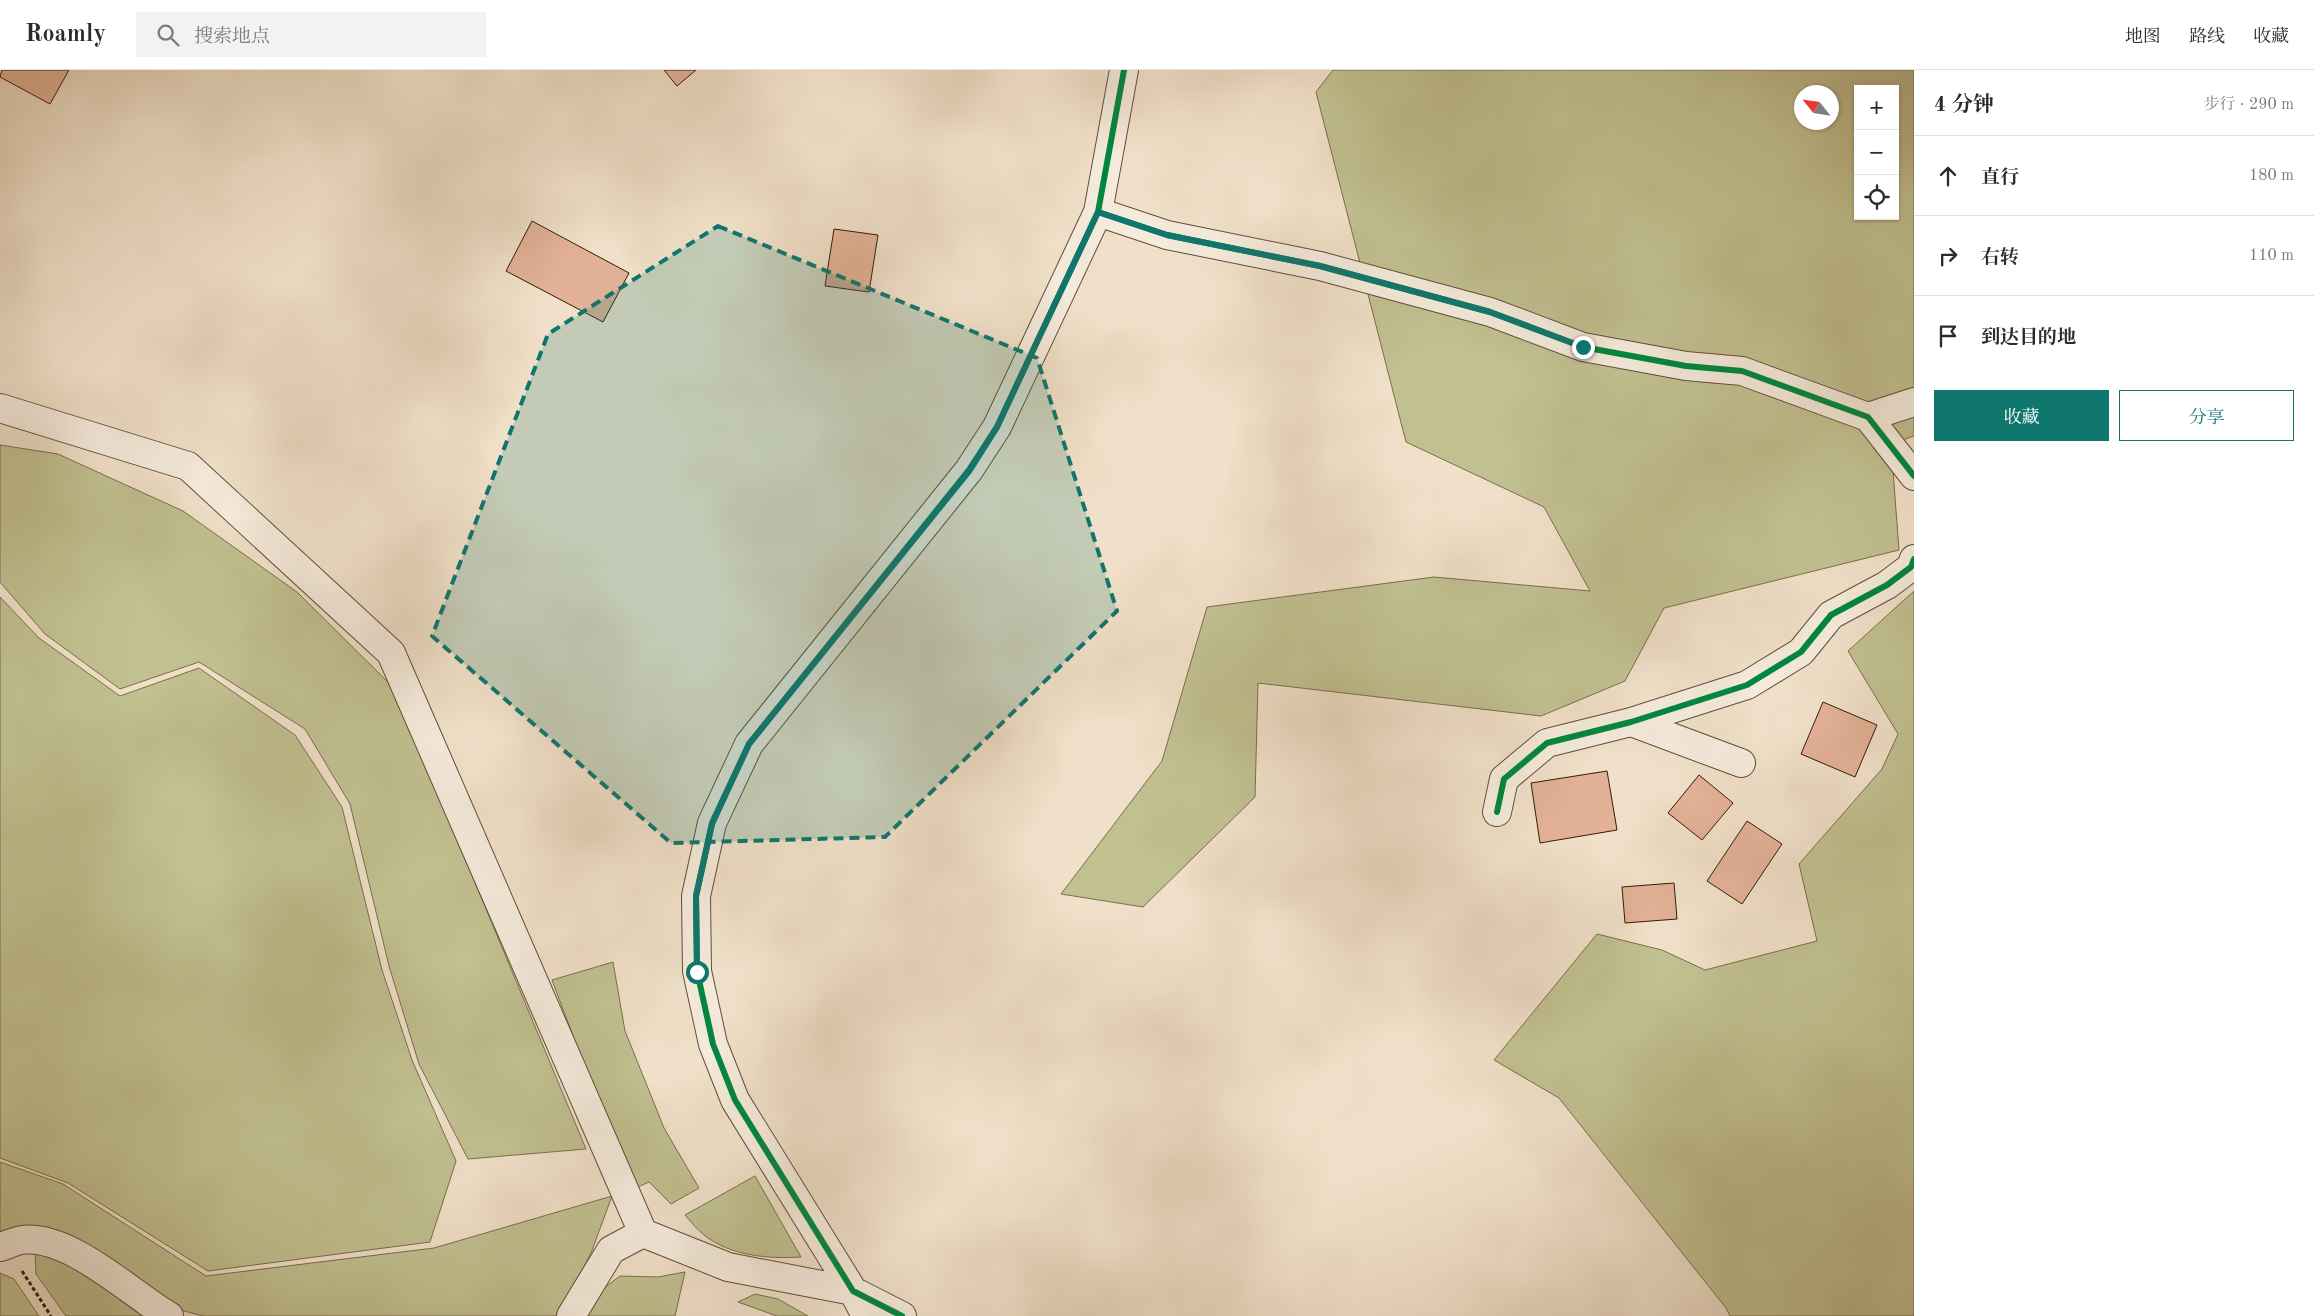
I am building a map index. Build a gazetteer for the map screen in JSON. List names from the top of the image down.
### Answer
{
  "north": "top left",
  "page": {
    "header": "Roamly",
    "search": "搜索地点",
    "nav": ["地图", "路线", "收藏"],
    "heading": ["4 分钟", "步行 · 290 m"],
    "map_buttons": ["+", "−"],
    "list": [
      ["直行", "180 m"],
      ["右转", "110 m"],
      "到达目的地"
    ],
    "buttons": ["收藏", "分享"]
  }
}
